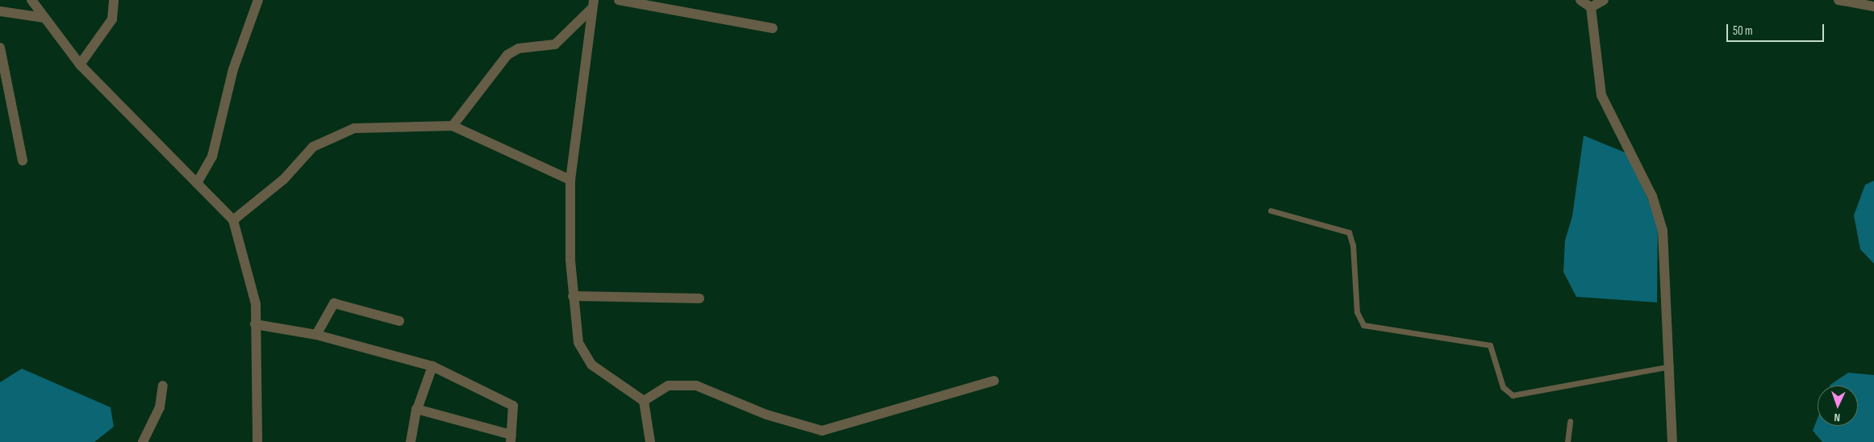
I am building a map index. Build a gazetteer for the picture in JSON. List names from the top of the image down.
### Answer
{
  "scale_bar": "50 m",
  "north": "bottom"
}
